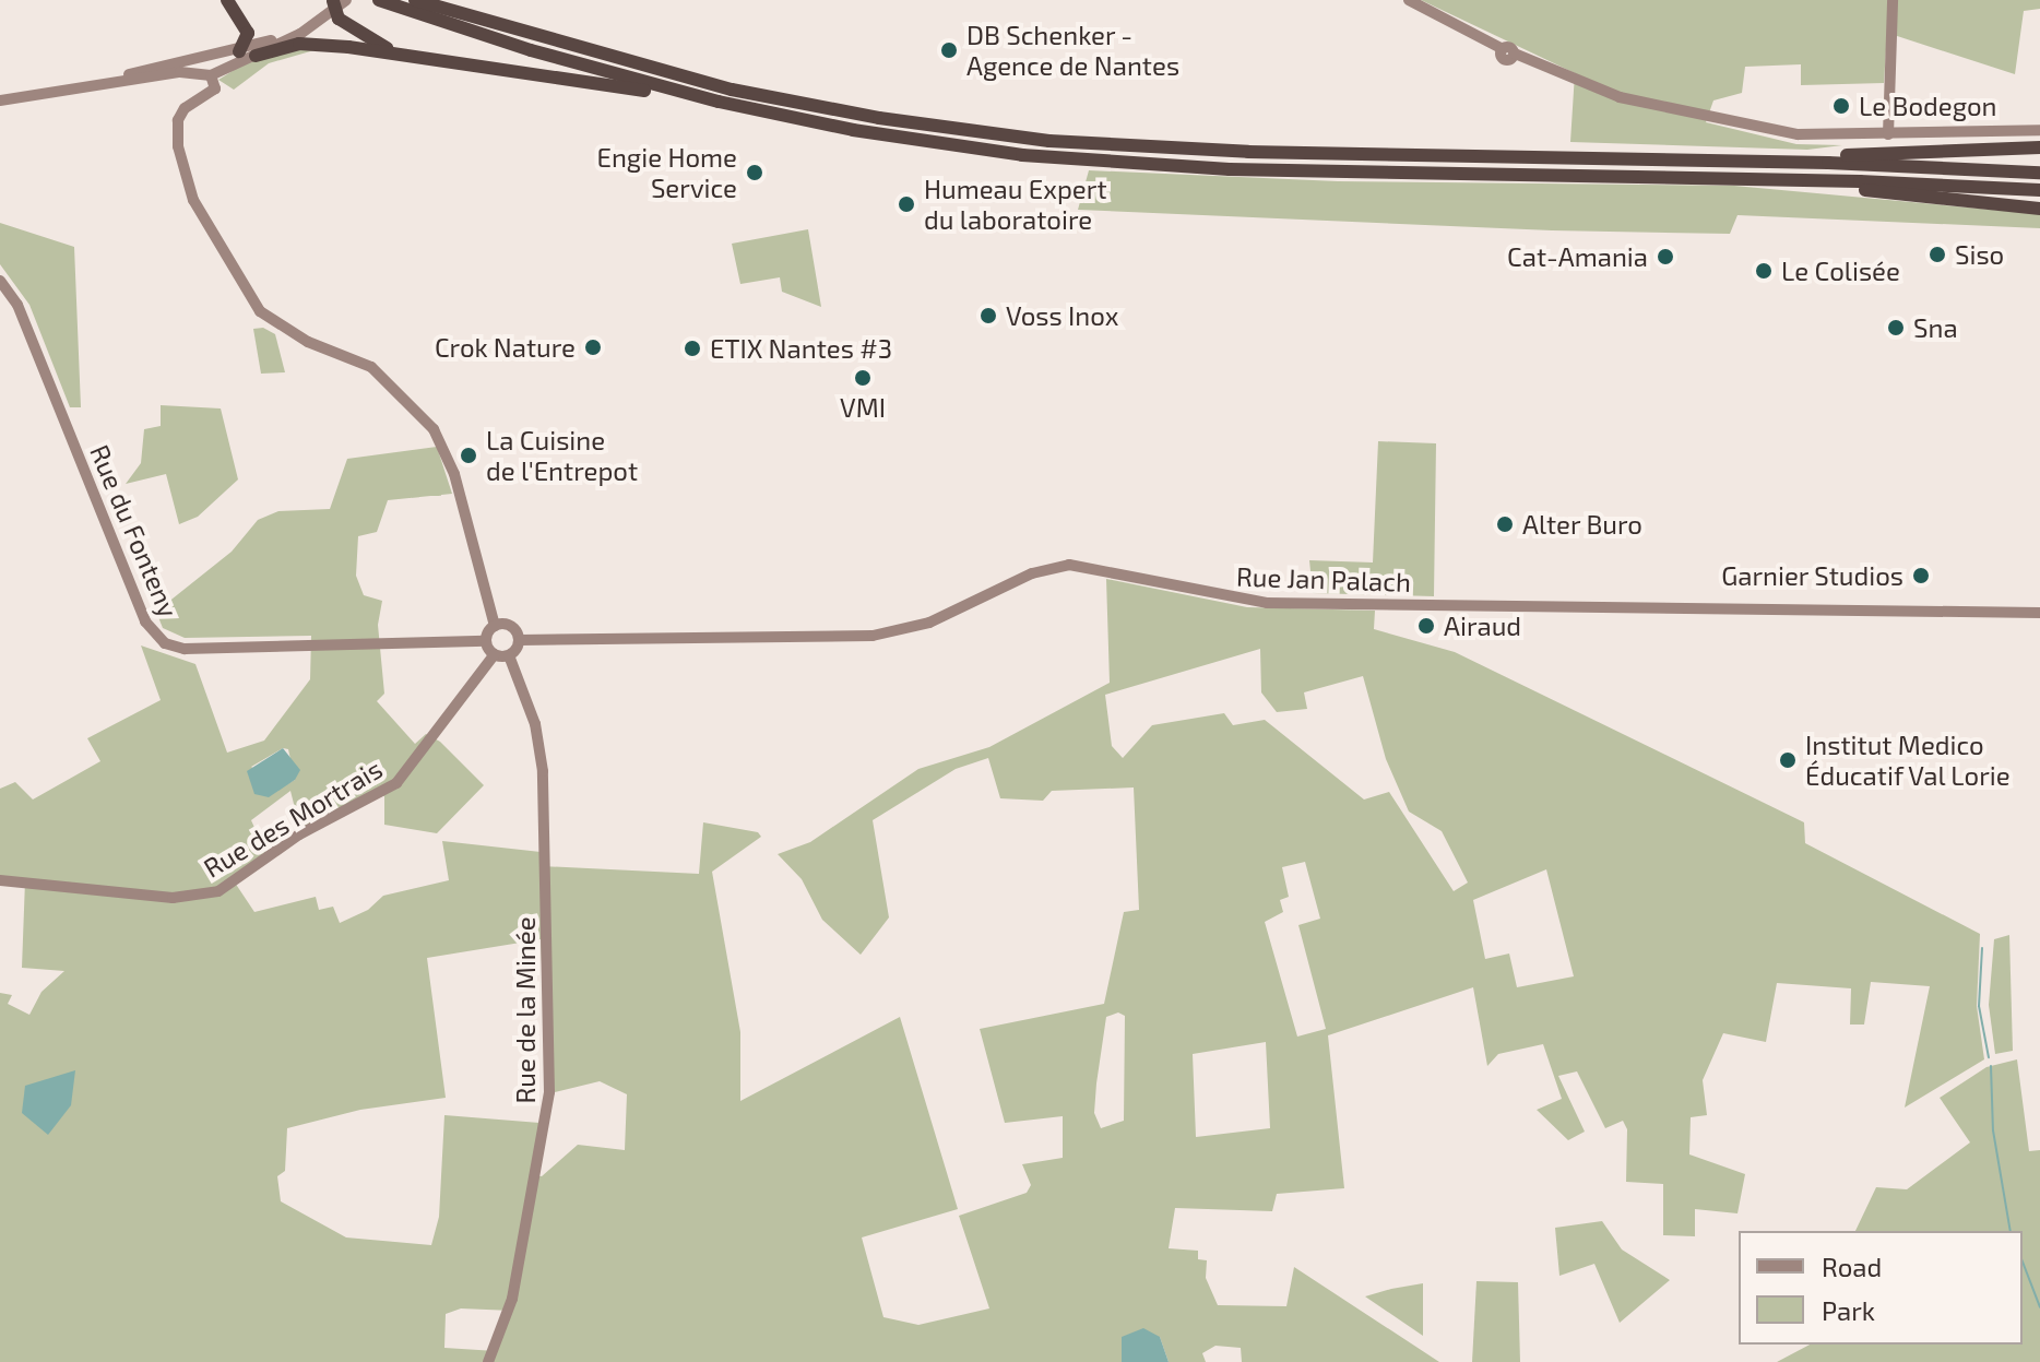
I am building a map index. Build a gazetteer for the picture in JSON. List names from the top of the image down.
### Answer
{
  "streets": {
    "street": [
      "Rue du Fonteny",
      "Rue Jan Palach",
      "Rue des Mortrais",
      "Rue de la Minée"
    ]
  },
  "crossings": [
    ["Rue du Fonteny", "Rue Jan Palach"],
    ["Rue du Fonteny", "Rue des Mortrais"],
    ["Rue du Fonteny", "Rue de la Minée"],
    ["Rue Jan Palach", "Rue des Mortrais"],
    ["Rue Jan Palach", "Rue de la Minée"],
    ["Rue des Mortrais", "Rue de la Minée"]
  ],
  "places": [
    "DB Schenker - Agence de Nantes",
    "Le Bodegon",
    "Engie Home Service",
    "Humeau Expert du laboratoire",
    "Siso",
    "Cat-Amania",
    "Le Colisée",
    "Voss Inox",
    "Sna",
    "Crok Nature",
    "ETIX Nantes #3",
    "VMI",
    "La Cuisine de l'Entrepot",
    "Alter Buro",
    "Garnier Studios",
    "Airaud",
    "Institut Medico Éducatif Val Lorie"
  ],
  "legend": ["Road", "Park"]
}
